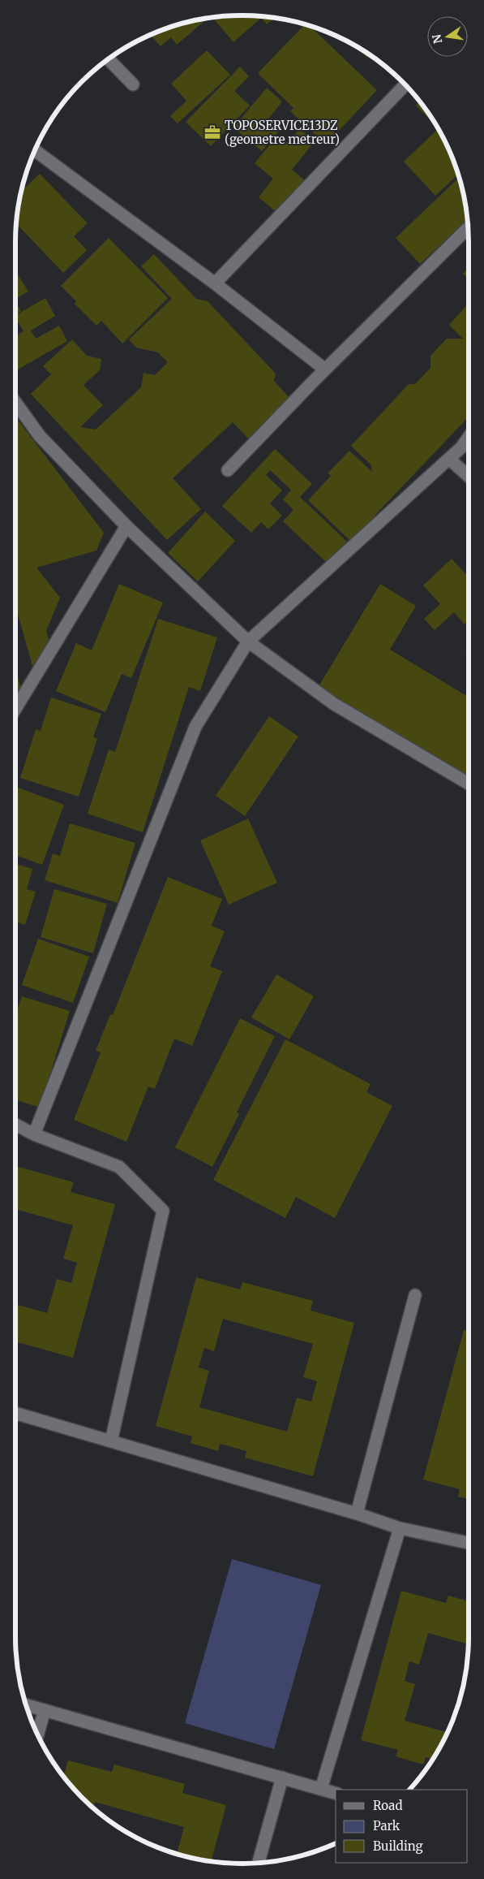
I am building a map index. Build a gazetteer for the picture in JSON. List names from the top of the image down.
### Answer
{
  "places": {
    "office": ["TOPOSERVICE13DZ (geometre metreur)"]
  },
  "legend": ["Road", "Park", "Building"],
  "north": "left"
}
